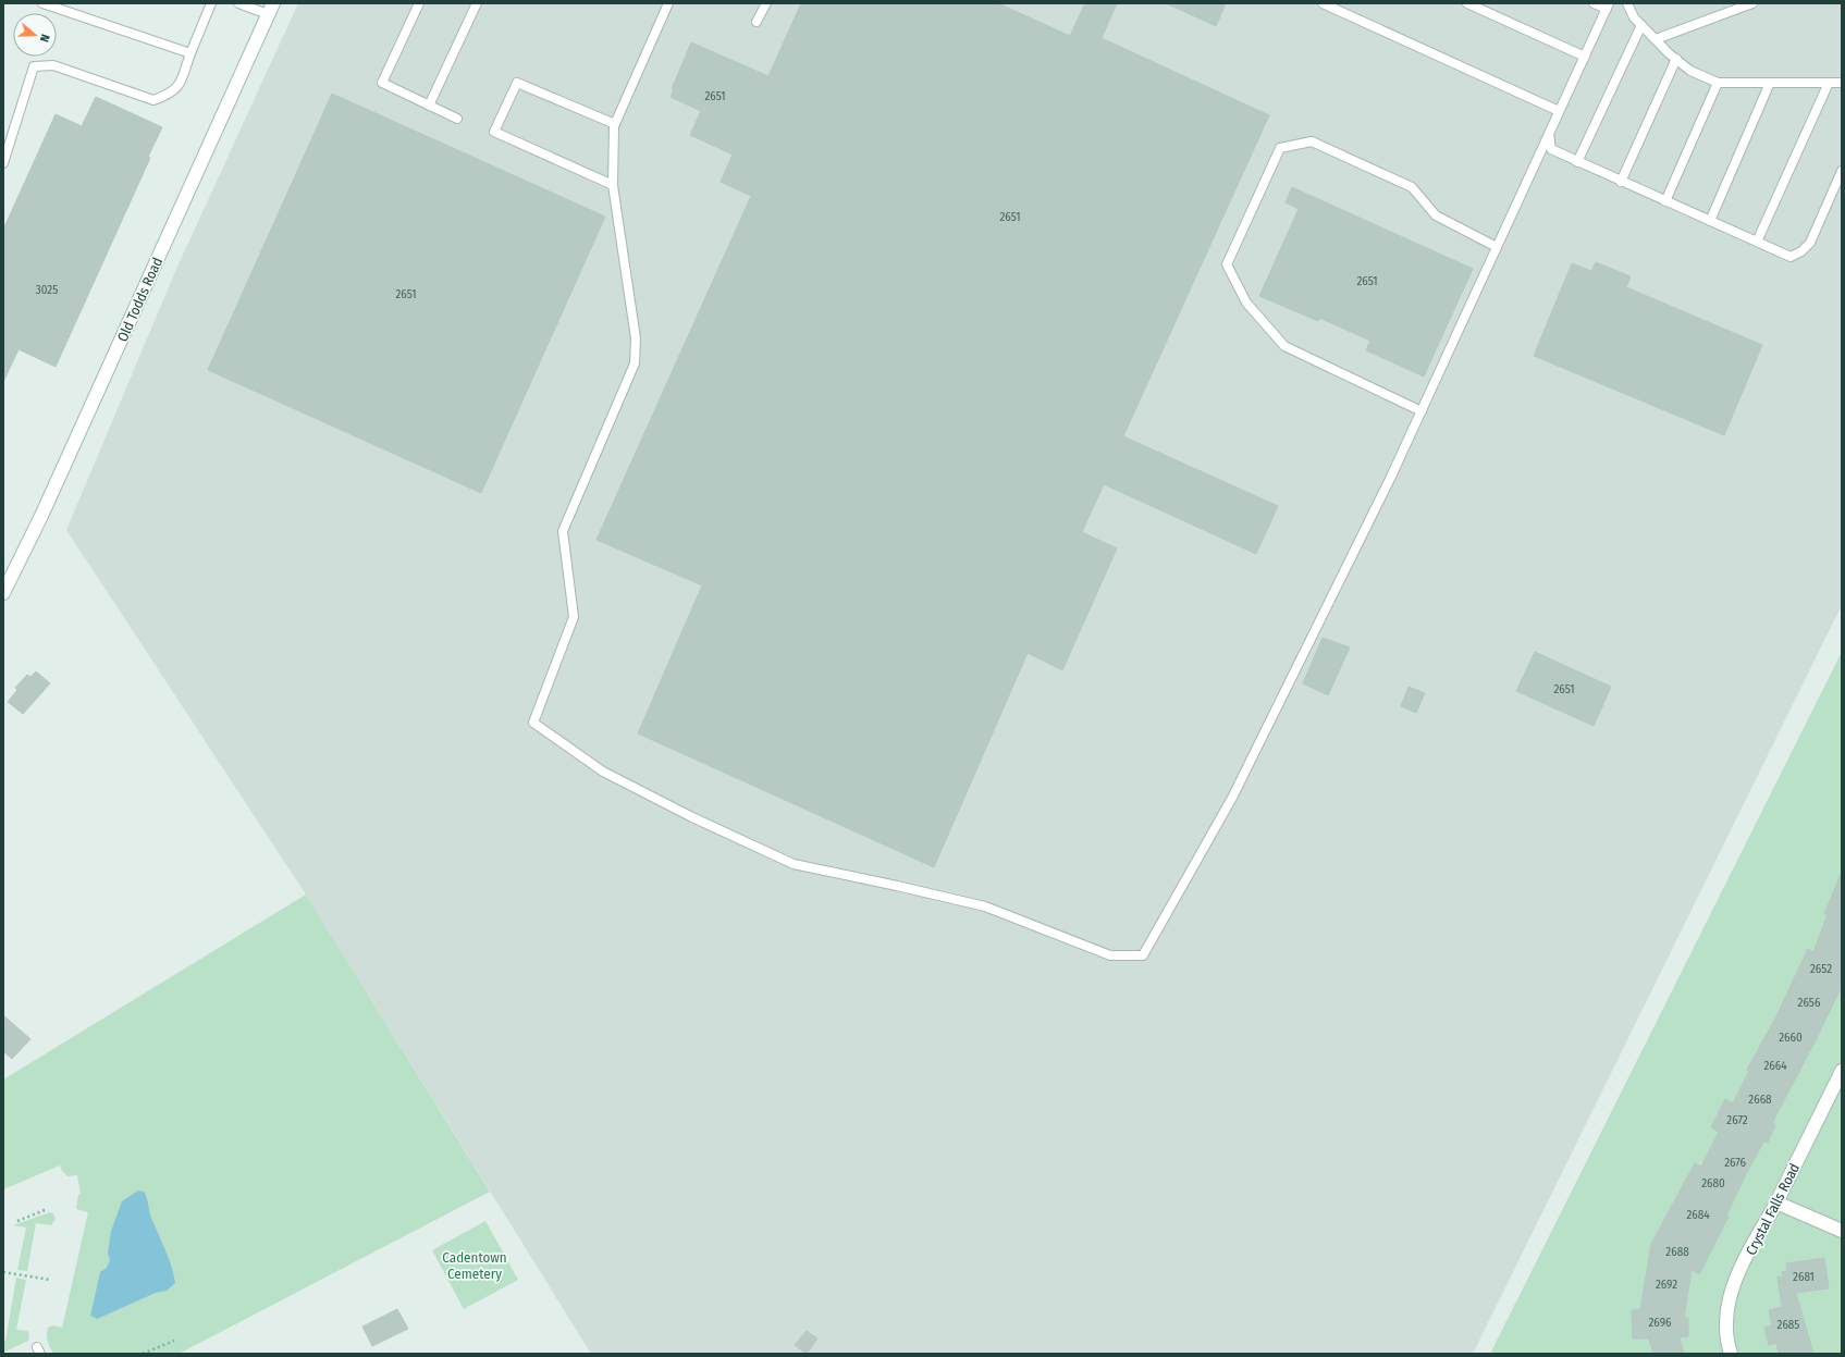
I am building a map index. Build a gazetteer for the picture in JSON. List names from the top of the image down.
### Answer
{
  "streets": {
    "main road": ["Old Todds Road", "Crystal Falls Road"]
  },
  "parks": ["Cadentown Cemetery"],
  "house_numbers": [
    "2651",
    "2651",
    "2651",
    "3025",
    "2651",
    "2651",
    "2652",
    "2656",
    "2660",
    "2664",
    "2668",
    "2672",
    "2676",
    "2680",
    "2684",
    "2688",
    "2681",
    "2692",
    "2696",
    "2685"
  ],
  "north": "right"
}
